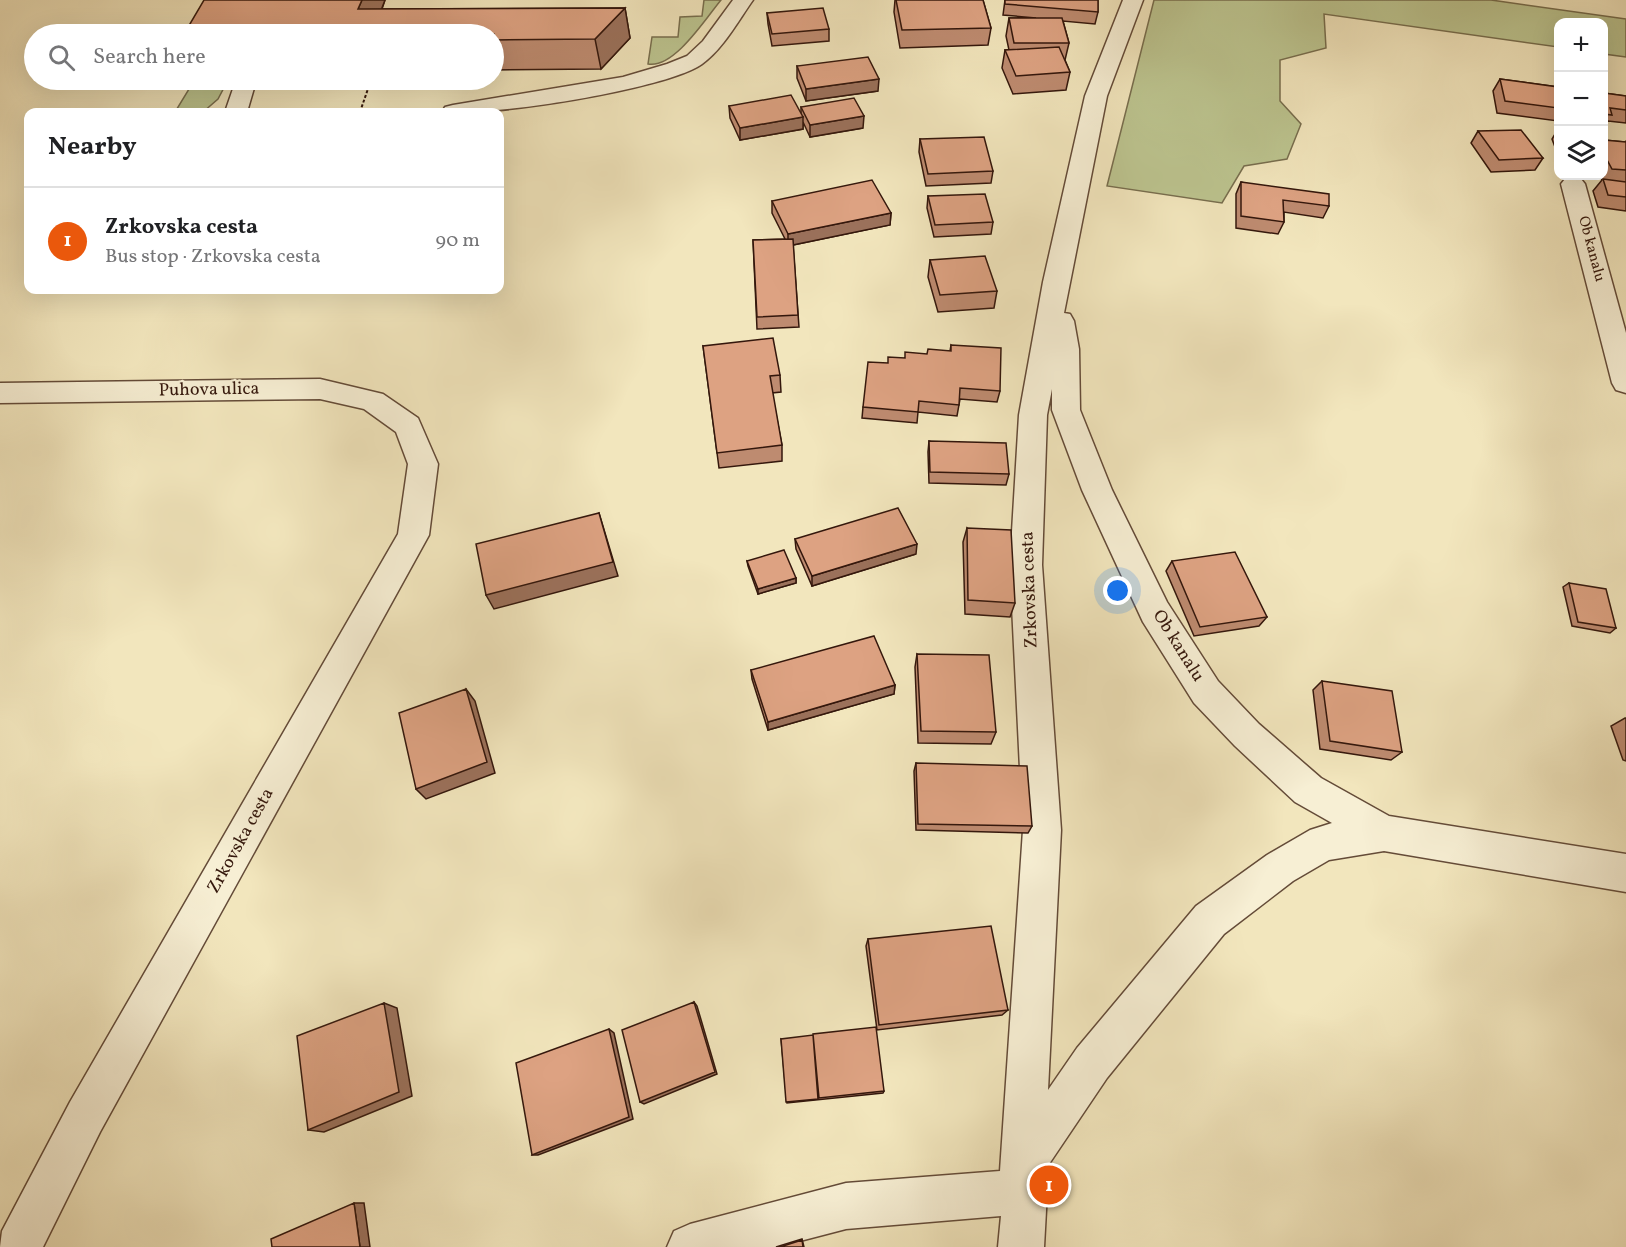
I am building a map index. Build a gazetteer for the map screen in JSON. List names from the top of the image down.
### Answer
{
  "streets": {
    "street": ["Ob kanalu", "Puhova ulica", "Zrkovska cesta"]
  },
  "crossings": [
    ["Ob kanalu", "Zrkovska cesta"],
    ["Puhova ulica", "Zrkovska cesta"]
  ],
  "page": {
    "map_buttons": ["+", "−"],
    "search": "Search here",
    "heading": "Nearby",
    "list": [
      {
        "mark": "1",
        "name": "Zrkovska cesta",
        "note": "Bus stop · Zrkovska cesta",
        "value": "90 m"
      }
    ],
    "pins": "1"
  }
}
